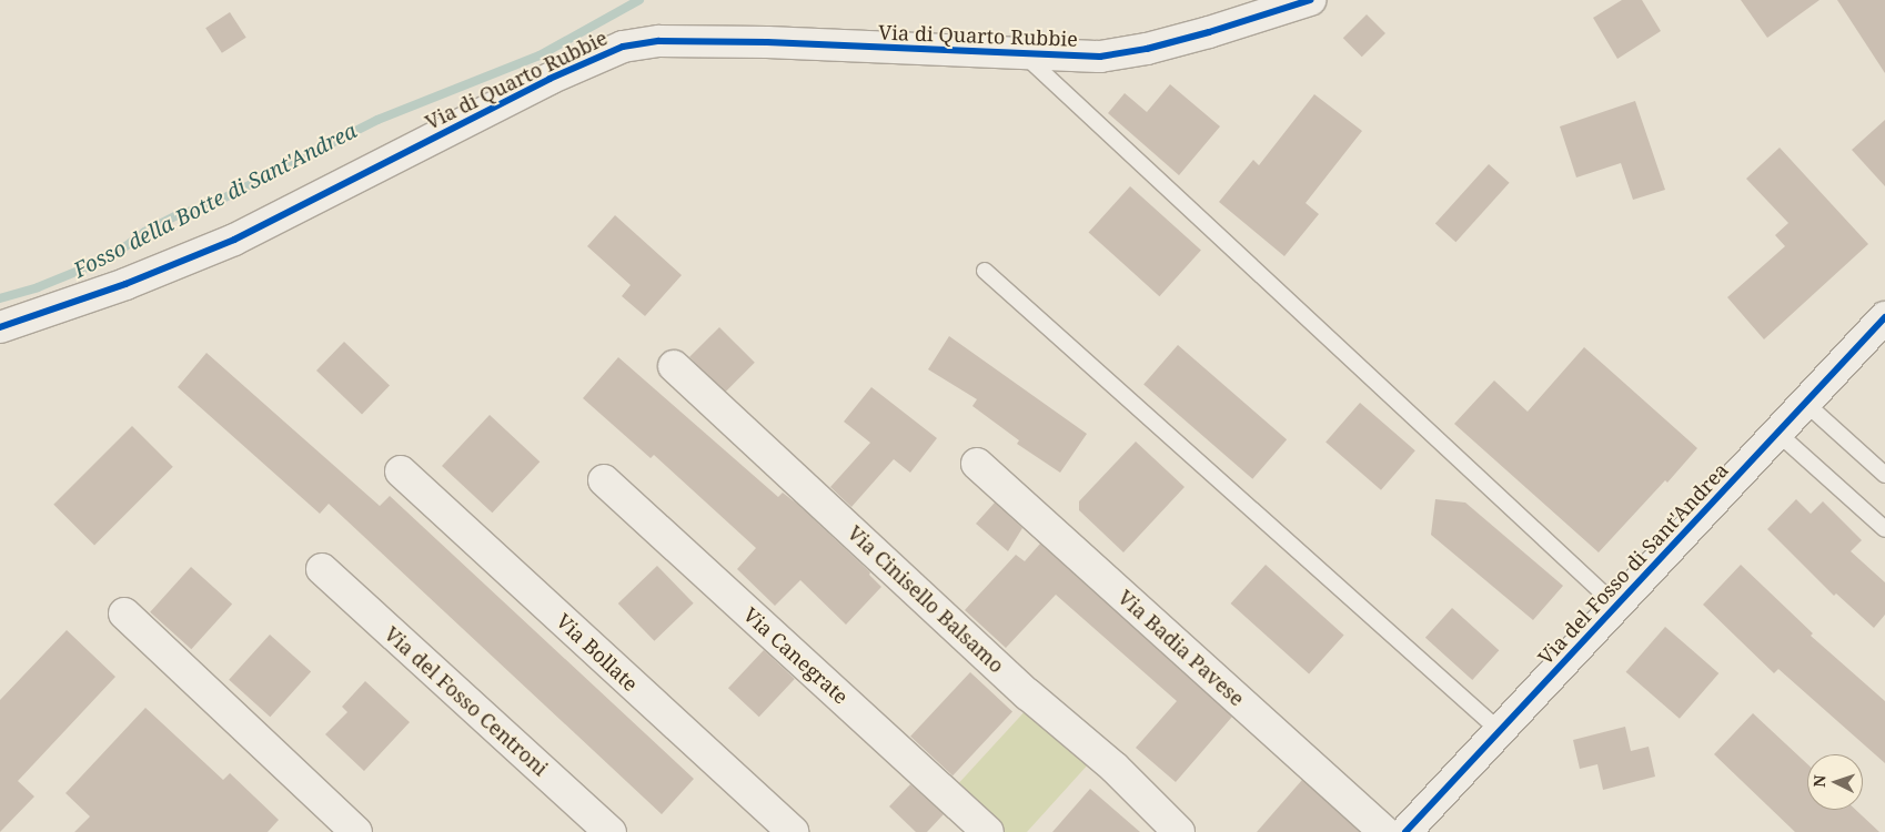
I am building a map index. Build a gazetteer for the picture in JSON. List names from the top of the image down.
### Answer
{
  "streets": {
    "street": [
      "Via di Quarto Rubbie",
      "Via del Fosso di Sant'Andrea",
      "Via Cinisello Balsamo",
      "Via Badia Pavese",
      "Via Bollate",
      "Via Canegrate",
      "Via del Fosso Centroni"
    ]
  },
  "water": ["Fosso della Botte di Sant'Andrea"],
  "north": "left"
}
